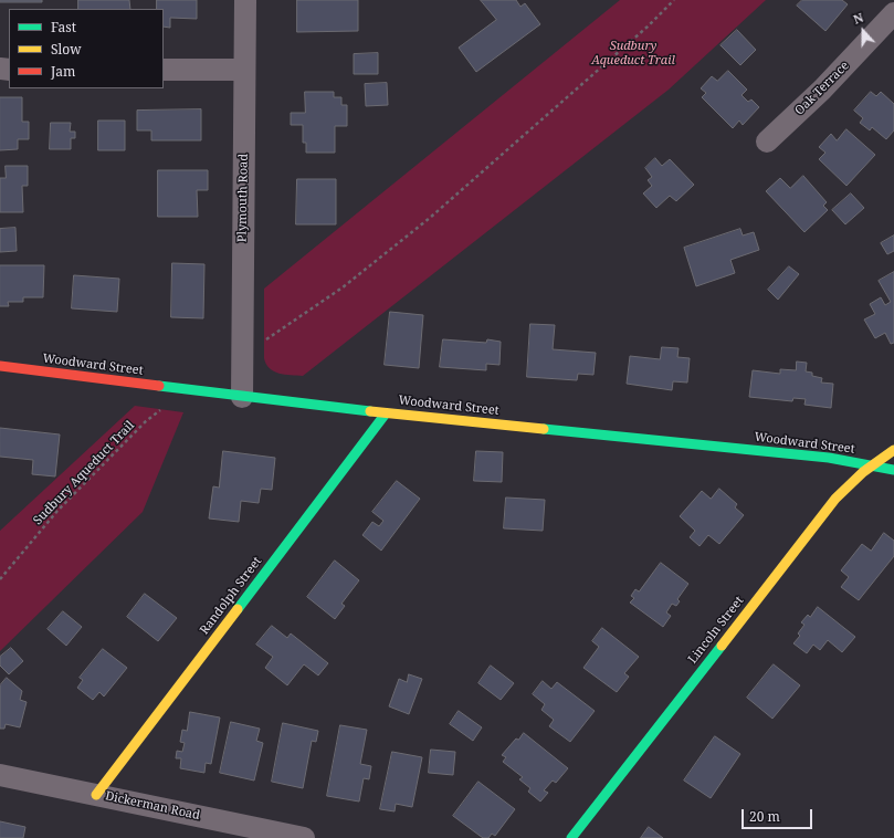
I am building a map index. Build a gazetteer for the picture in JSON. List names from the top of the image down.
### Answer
{
  "streets": {
    "street": [
      "Oak Terrace",
      "Plymouth Road",
      "Woodward Street",
      "Randolph Street",
      "Lincoln Street",
      "Dickerman Road"
    ],
    "path": ["Sudbury Aqueduct Trail"]
  },
  "crossings": [
    ["Plymouth Road", "Woodward Street"],
    ["Woodward Street", "Sudbury Aqueduct Trail"],
    ["Woodward Street", "Randolph Street"],
    ["Woodward Street", "Lincoln Street"],
    ["Randolph Street", "Dickerman Road"]
  ],
  "parks": ["Sudbury Aqueduct Trail"],
  "legend": ["Fast", "Slow", "Jam"],
  "scale_bar": "20 m",
  "north": "top"
}
